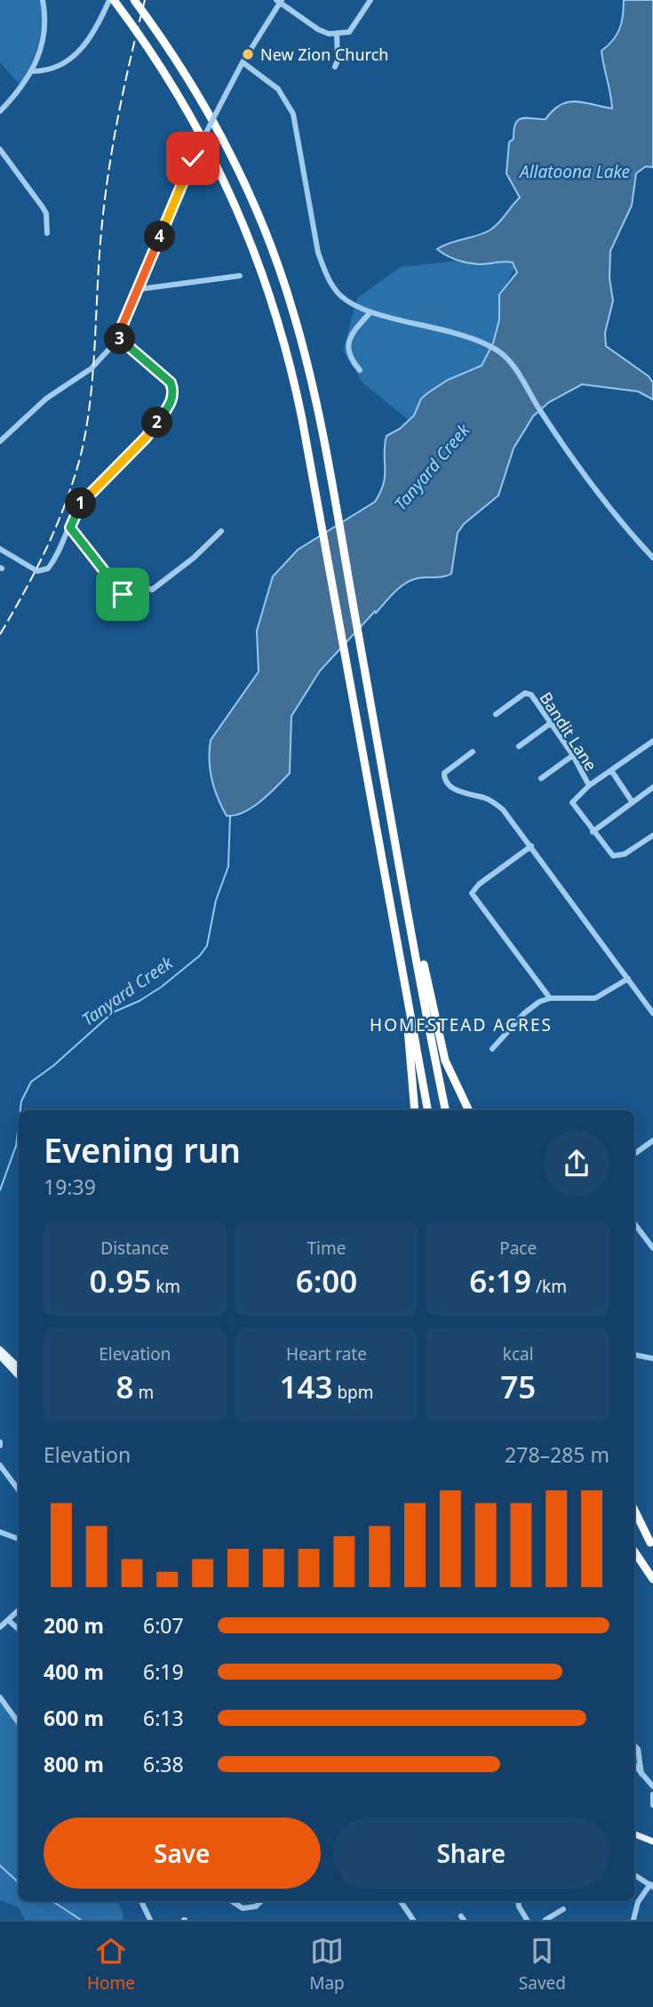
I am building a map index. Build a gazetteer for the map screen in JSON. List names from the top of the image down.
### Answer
{
  "streets": {
    "street": ["Bandit Lane"]
  },
  "districts": ["HOMESTEAD ACRES"],
  "water": ["Allatoona Lake", "Tanyard Creek"],
  "places": ["New Zion Church"],
  "page": {
    "pins": [
      "4",
      "3",
      "2",
      "1"
    ],
    "heading": ["Evening run", "19:39"],
    "stats": [
      ["Distance", "0.95 km"],
      ["Time", "6:00"],
      ["Pace", "6:19 /km"],
      ["Elevation", "8 m"],
      ["Heart rate", "143 bpm"],
      ["kcal", "75"]
    ],
    "chart": ["Elevation", "278–285 m"],
    "list": [
      {
        "name": "200 m",
        "note": "6:07"
      },
      {
        "name": "400 m",
        "note": "6:19"
      },
      {
        "name": "600 m",
        "note": "6:13"
      },
      {
        "name": "800 m",
        "note": "6:38"
      }
    ],
    "buttons": ["Save", "Share"],
    "tabs": ["Home", "Map", "Saved"]
  }
}
